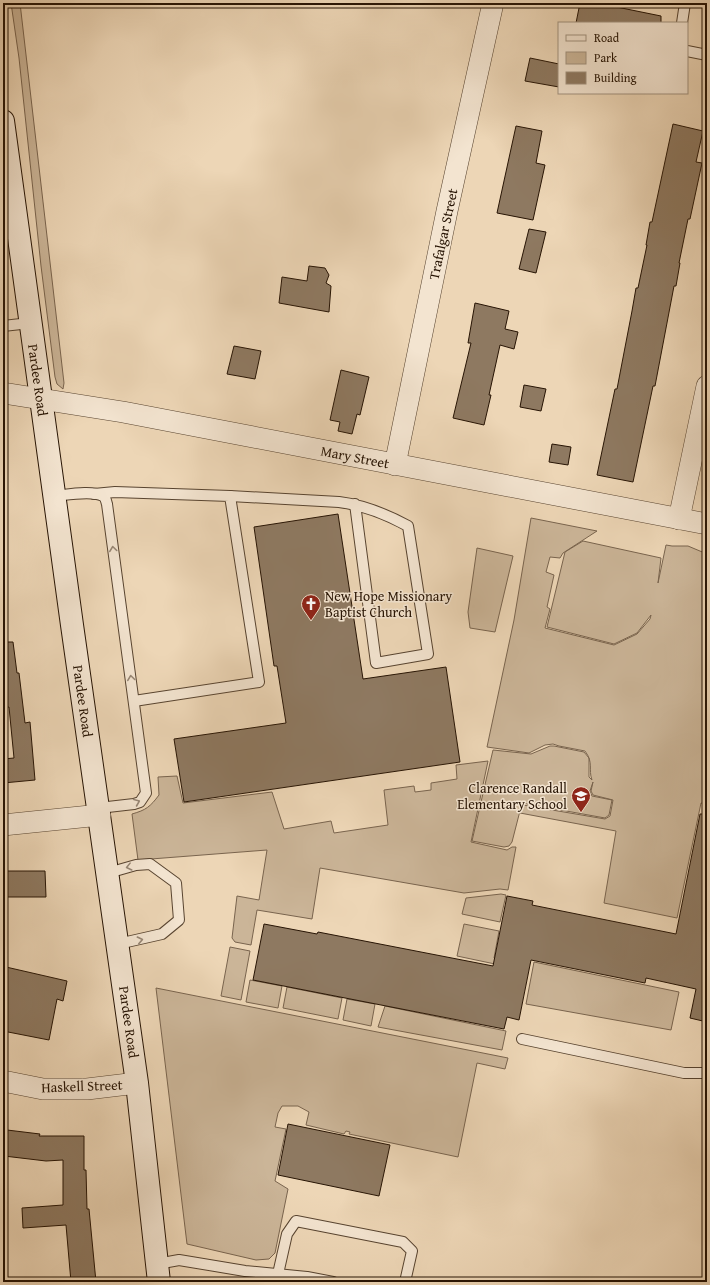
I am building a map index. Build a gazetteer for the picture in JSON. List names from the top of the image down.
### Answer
{
  "streets": {
    "main road": ["Pardee Road"],
    "street": ["Trafalgar Street", "Mary Street", "Haskell Street"]
  },
  "crossings": [
    ["Trafalgar Street", "Mary Street"],
    ["Pardee Road", "Mary Street"],
    ["Pardee Road", "Haskell Street"]
  ],
  "places": {
    "church": ["New Hope Missionary Baptist Church"],
    "school or university": ["Clarence Randall Elementary School"]
  },
  "legend": ["Road", "Park", "Building"]
}
